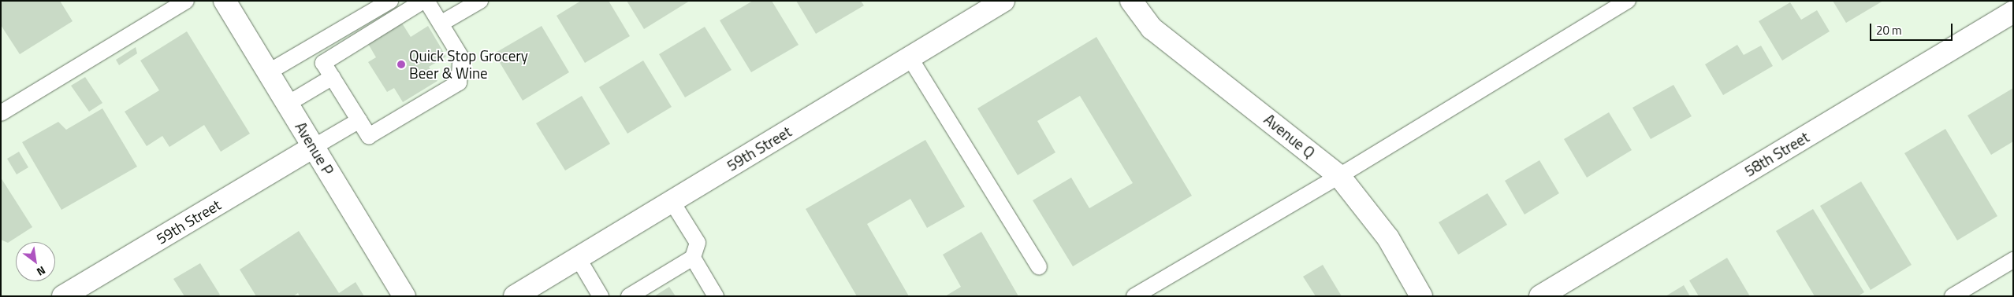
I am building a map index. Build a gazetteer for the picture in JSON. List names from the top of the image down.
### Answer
{
  "streets": {
    "street": [
      "Avenue Q",
      "Avenue P",
      "59th Street",
      "58th Street"
    ]
  },
  "crossings": [
    ["Avenue P", "59th Street"]
  ],
  "places": ["Quick Stop Grocery Beer & Wine"],
  "scale_bar": "20 m",
  "north": "bottom right"
}
